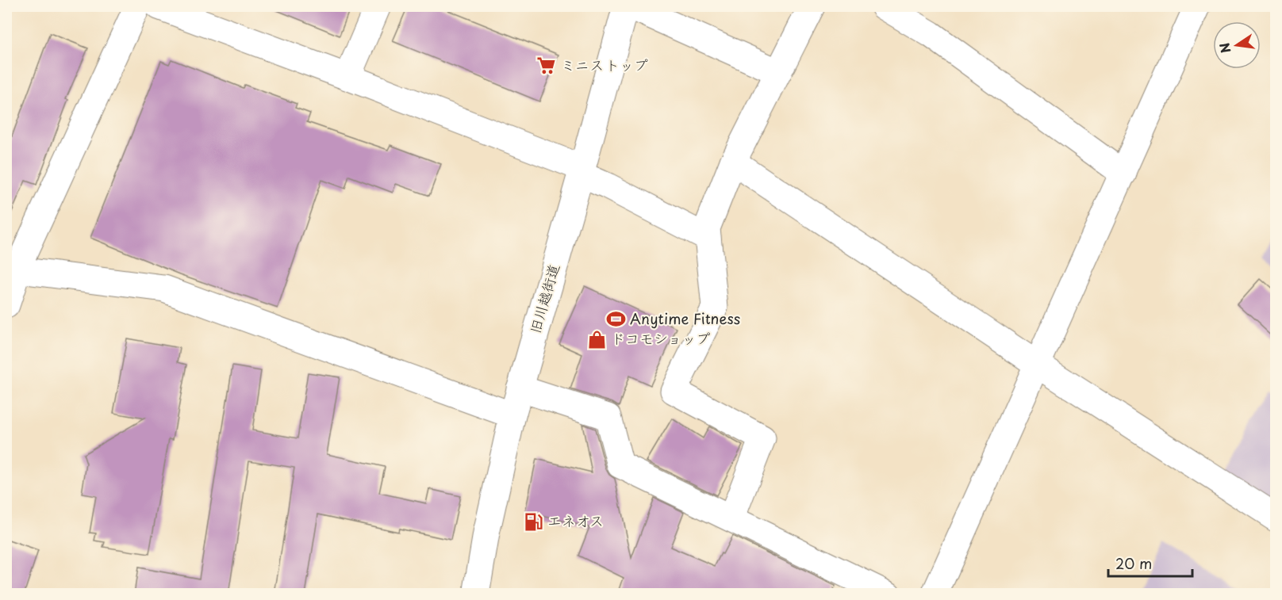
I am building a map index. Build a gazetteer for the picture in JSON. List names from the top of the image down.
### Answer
{
  "streets": {
    "street": ["旧川越街道"]
  },
  "places": {
    "supermarket": ["ミニストップ"],
    "sports": ["Anytime Fitness"],
    "shop": ["ドコモショップ"],
    "fuel station": ["エネオス"]
  },
  "scale_bar": "20 m",
  "north": "left"
}
